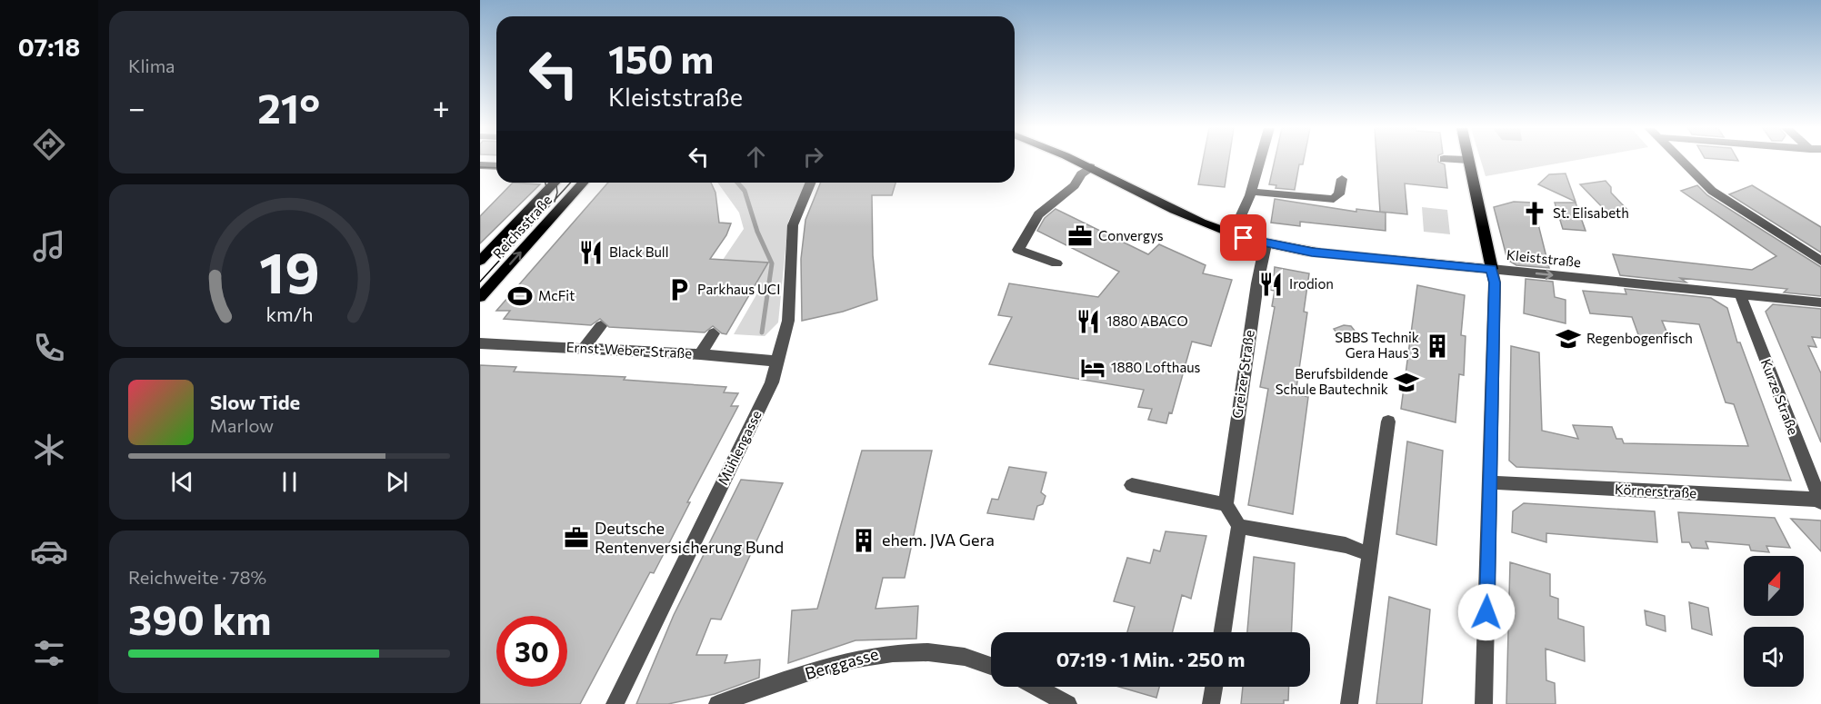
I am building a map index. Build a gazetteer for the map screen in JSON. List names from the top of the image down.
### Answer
{
  "streets": {
    "main road": ["Reichsstraße", "Kleiststraße"],
    "street": [
      "Ernst-Weber-Straße",
      "Greizer Straße",
      "Kurze Straße",
      "Mühlengasse",
      "Körnerstraße",
      "Berggasse"
    ]
  },
  "crossings": [
    ["Kleiststraße", "Greizer Straße"],
    ["Kleiststraße", "Kurze Straße"],
    ["Ernst-Weber-Straße", "Mühlengasse"],
    ["Kurze Straße", "Körnerstraße"]
  ],
  "places": {
    "church": ["St. Elisabeth"],
    "office": ["Convergys", "Deutsche Rentenversicherung Bund"],
    "restaurant": ["Black Bull", "Irodion", "1880 ABACO"],
    "parking": ["Parkhaus UCI"],
    "sports": ["McFit"],
    "school or university": ["Regenbogenfisch", "Berufsbildende Schule Bautechnik"],
    "building": ["SBBS Technik Gera Haus 3", "ehem. JVA Gera"],
    "hotel": ["1880 Lofthaus"]
  },
  "north": "top",
  "page": {
    "tabs": "07:18",
    "tile": [
      "Klima",
      ["Reichweite · 78%", "390 km"]
    ],
    "turn": ["150 m", "Kleiststraße"],
    "heat": ["−", "21°", "+"],
    "song": ["Slow Tide", "Marlow"],
    "limit": "30",
    "trip": "07:19 · 1 Min. · 250 m",
    "gauge": ["19", "km/h"]
  }
}
